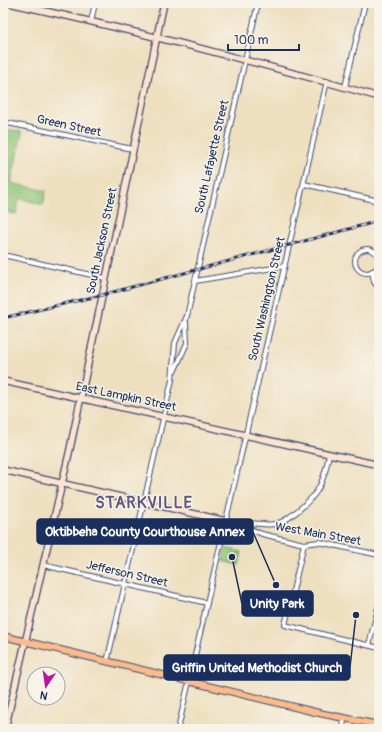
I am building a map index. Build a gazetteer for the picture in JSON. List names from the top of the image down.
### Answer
{
  "streets": {
    "street": [
      "Green Street",
      "South Lafayette Street",
      "South Jackson Street",
      "South Washington Street",
      "East Lampkin Street",
      "West Main Street",
      "Jefferson Street"
    ]
  },
  "crossings": [
    ["Green Street", "South Jackson Street"],
    ["South Lafayette Street", "East Lampkin Street"],
    ["South Lafayette Street", "Jefferson Street"],
    ["South Jackson Street", "East Lampkin Street"],
    ["South Jackson Street", "Jefferson Street"],
    ["South Washington Street", "East Lampkin Street"],
    ["South Washington Street", "West Main Street"],
    ["South Washington Street", "Jefferson Street"]
  ],
  "districts": ["STARKVILLE"],
  "places": ["Unity Park", "Oktibbeha County Courthouse Annex", "Griffin United Methodist Church"],
  "scale_bar": "100 m",
  "north": "bottom"
}
